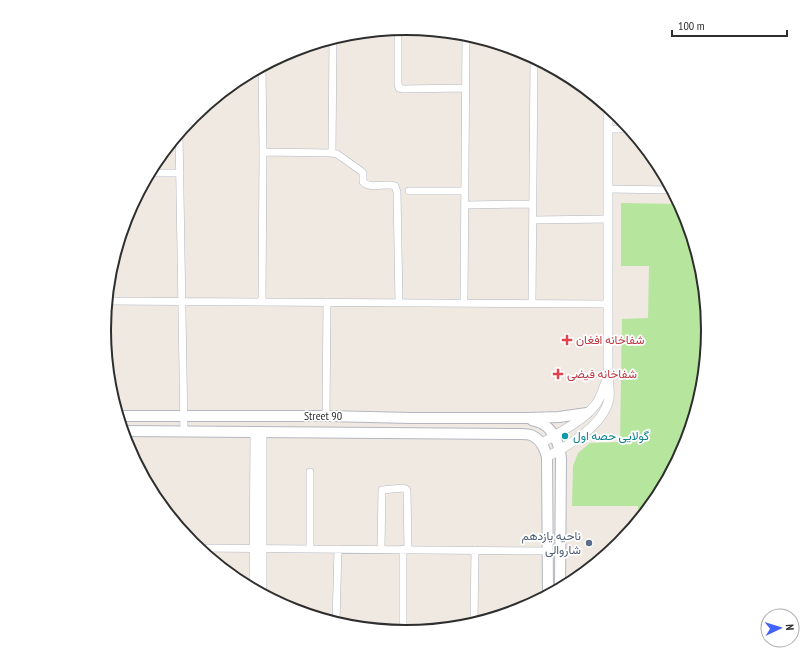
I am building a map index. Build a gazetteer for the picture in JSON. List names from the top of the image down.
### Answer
{
  "streets": {
    "main road": ["Street 90"]
  },
  "places": {
    "health": ["شفاخانه افغان", "شفاخانه فیضی"],
    "other": ["گولایی حصه اول", "ناحیه یازدهم شاروالی"]
  },
  "scale_bar": "100 m",
  "north": "right"
}
